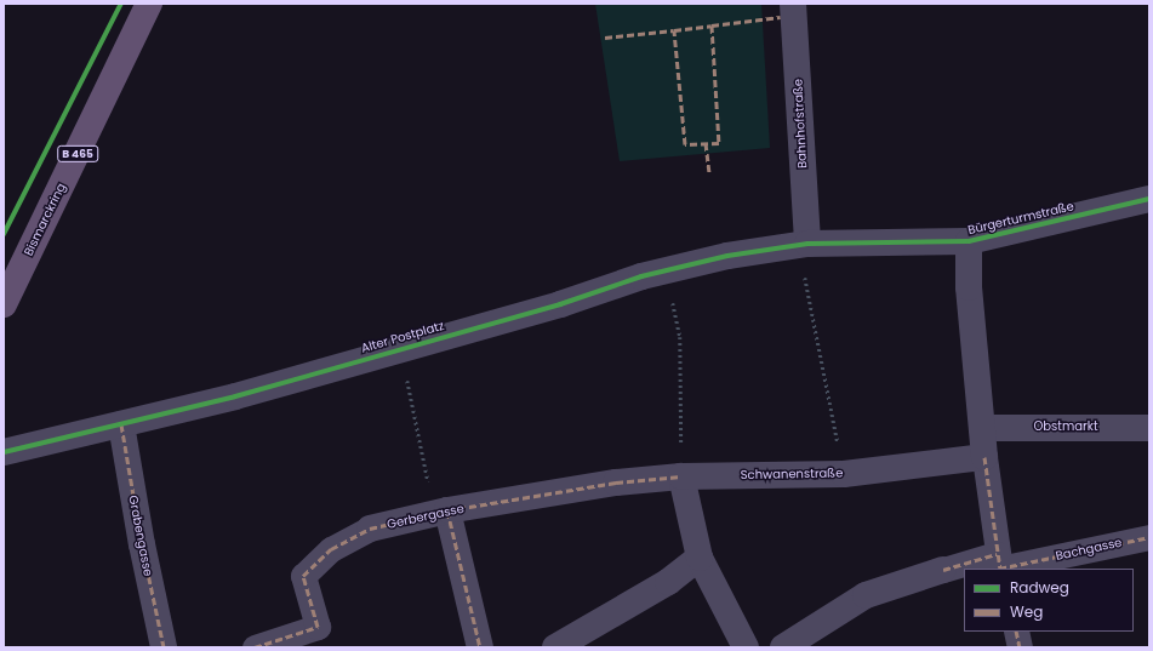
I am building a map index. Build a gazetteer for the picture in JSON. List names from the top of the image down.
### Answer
{
  "streets": {
    "main road": ["B 465", "Bismarckring"],
    "street": [
      "Bahnhofstraße",
      "Bürgerturmstraße",
      "Alter Postplatz",
      "Obstmarkt",
      "Schwanenstraße",
      "Gerbergasse",
      "Grabengasse",
      "Bachgasse"
    ]
  },
  "crossings": [
    ["Bahnhofstraße", "Bürgerturmstraße"],
    ["Bahnhofstraße", "Alter Postplatz"],
    ["Bürgerturmstraße", "Alter Postplatz"],
    ["Bürgerturmstraße", "Obstmarkt"],
    ["Bürgerturmstraße", "Schwanenstraße"],
    ["Bürgerturmstraße", "Bachgasse"],
    ["Alter Postplatz", "Grabengasse"],
    ["Schwanenstraße", "Gerbergasse"]
  ],
  "legend": ["Radweg", "Weg"]
}
